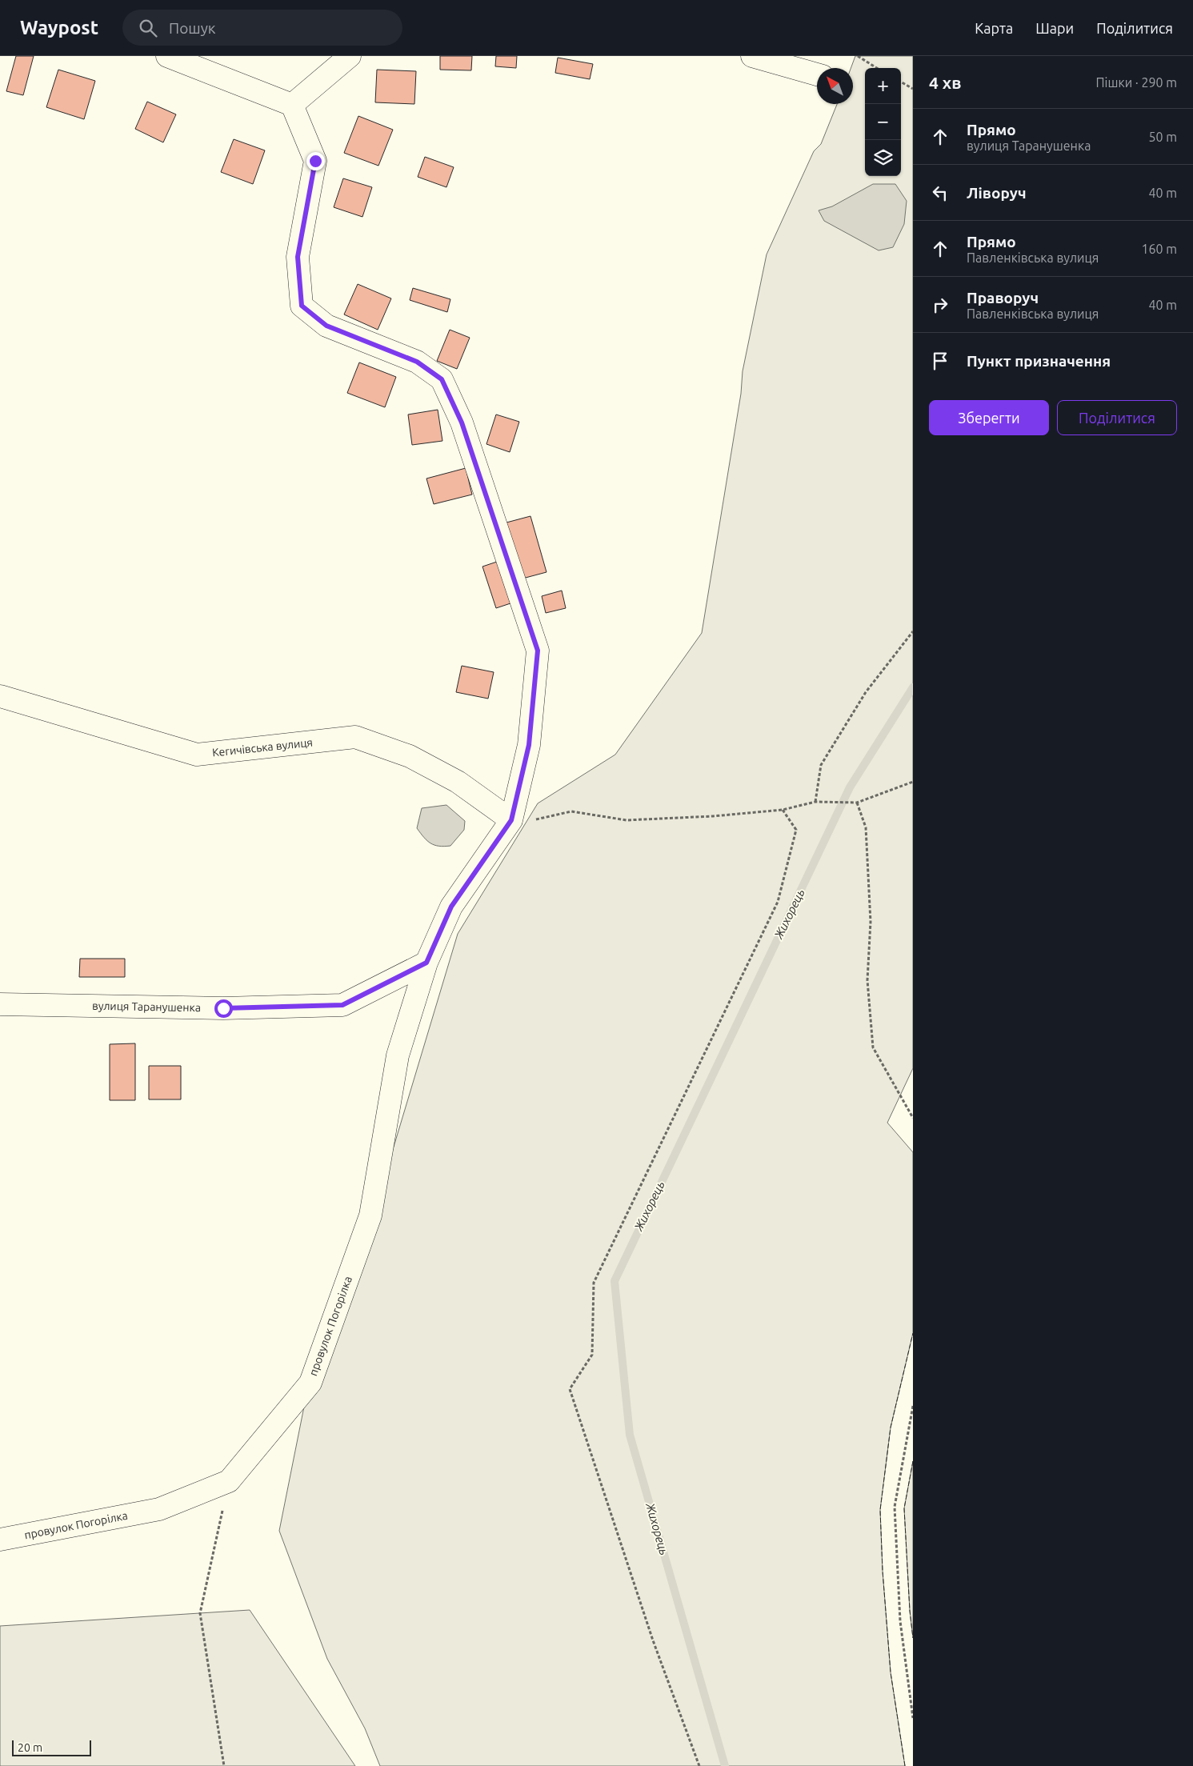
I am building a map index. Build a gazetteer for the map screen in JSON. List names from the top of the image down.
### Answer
{
  "streets": {
    "street": ["Кегичівська вулиця", "вулиця Таранушенка", "провулок Погорілка"]
  },
  "crossings": [
    ["Кегичівська вулиця", "провулок Погорілка"],
    ["вулиця Таранушенка", "провулок Погорілка"]
  ],
  "water": ["Жихорець"],
  "scale_bar": "20 m",
  "north": "top left",
  "page": {
    "header": "Waypost",
    "search": "Пошук",
    "nav": ["Карта", "Шари", "Поділитися"],
    "heading": ["4 хв", "Пішки · 290 m"],
    "map_buttons": ["+", "−"],
    "list": [
      ["Прямо", "вулиця Таранушенка", "50 m"],
      ["Ліворуч", "40 m"],
      ["Прямо", "Павленківська вулиця", "160 m"],
      ["Праворуч", "Павленківська вулиця", "40 m"],
      "Пункт призначення"
    ],
    "buttons": ["Зберегти", "Поділитися"],
    "scale": "20 m"
  }
}
